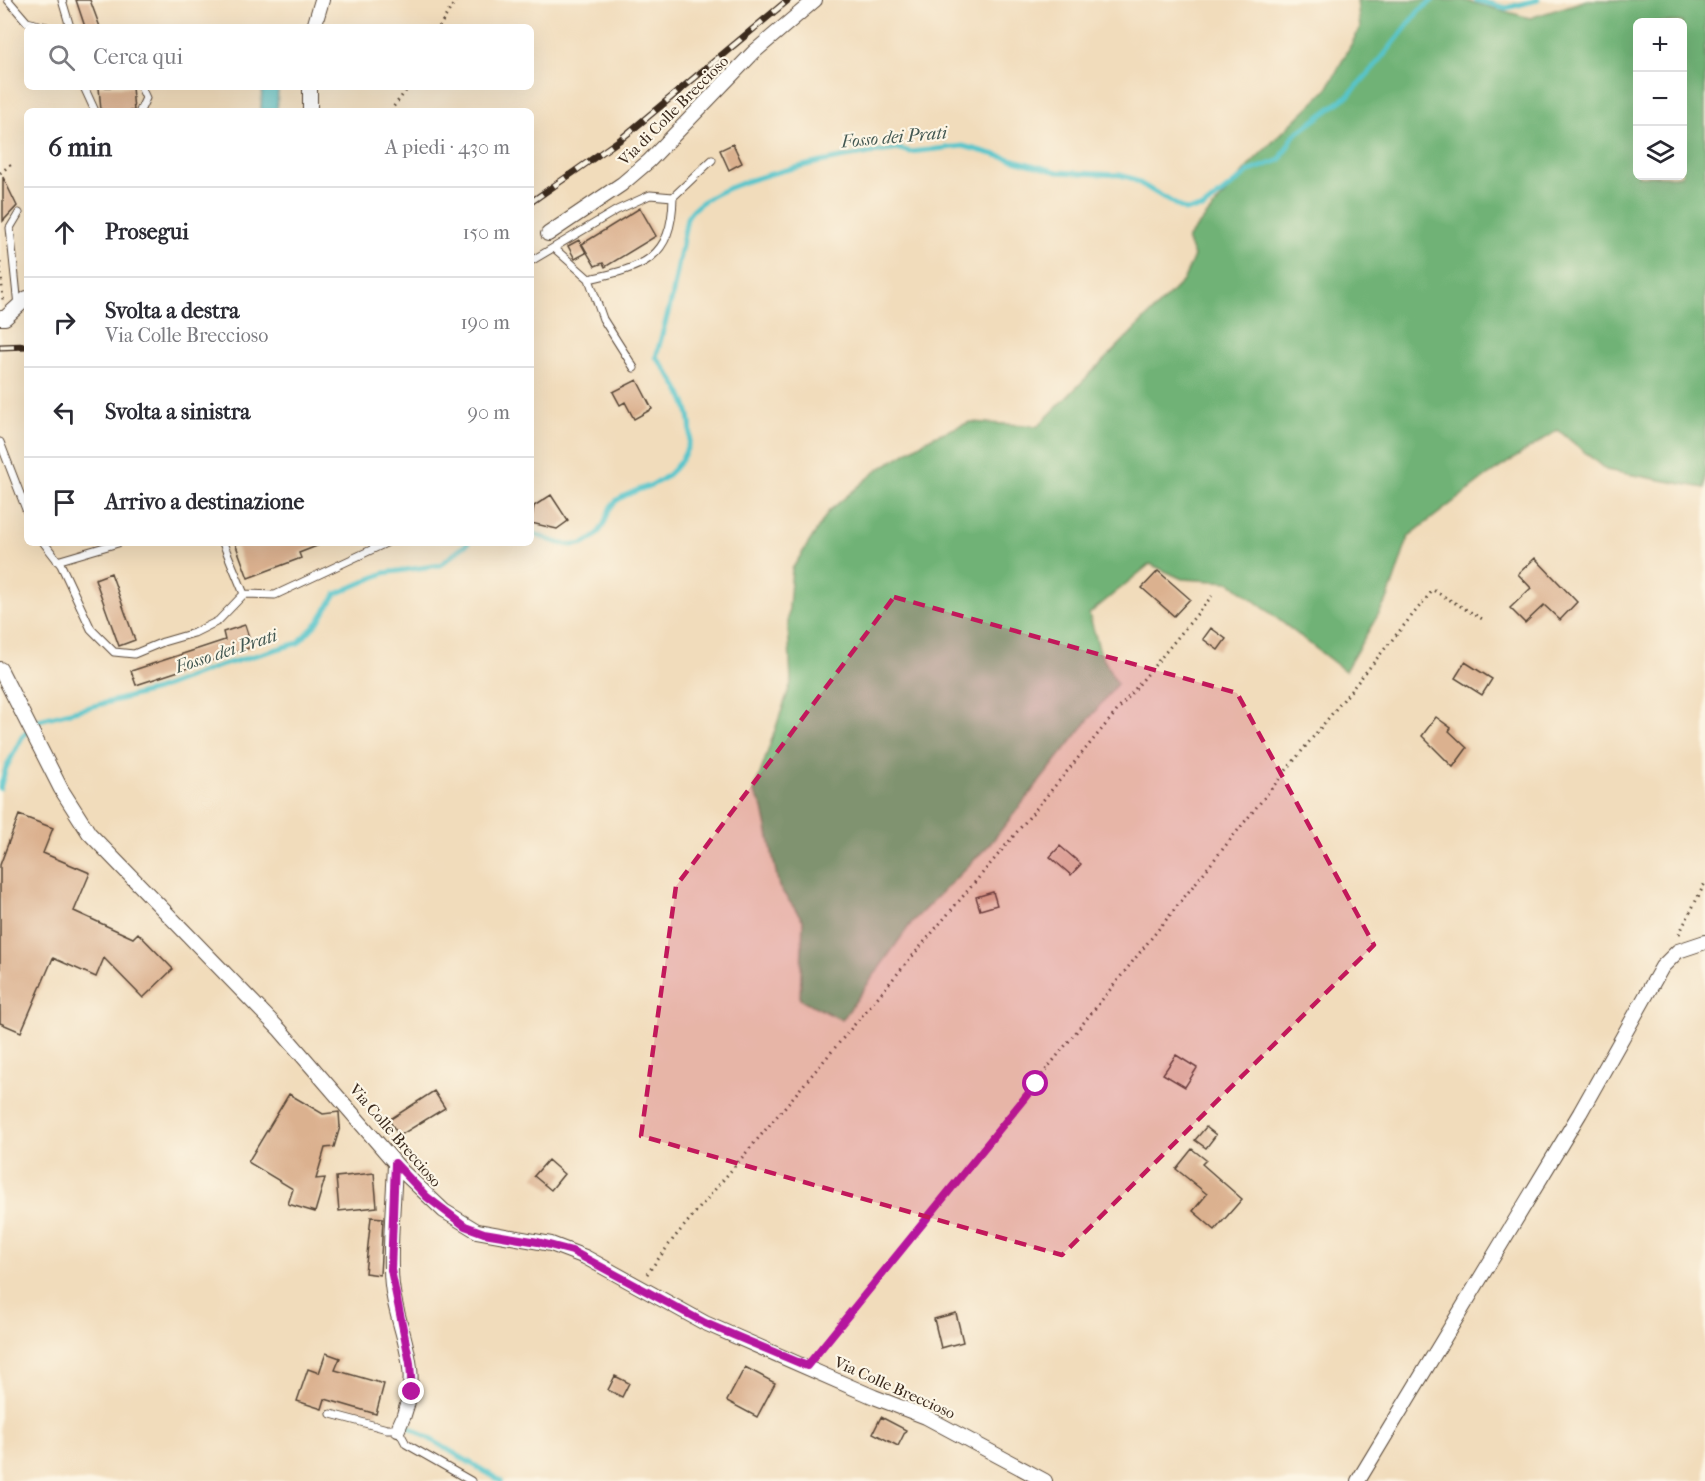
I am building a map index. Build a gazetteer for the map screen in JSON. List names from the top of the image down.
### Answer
{
  "streets": {
    "street": ["Via di Colle Breccioso", "Via Colle Breccioso"]
  },
  "water": ["Fosso dei Prati"],
  "page": {
    "map_buttons": ["+", "−"],
    "search": "Cerca qui",
    "heading": ["6 min", "A piedi · 430 m"],
    "list": [
      ["Prosegui", "150 m"],
      ["Svolta a destra", "Via Colle Breccioso", "190 m"],
      ["Svolta a sinistra", "90 m"],
      "Arrivo a destinazione"
    ]
  }
}
